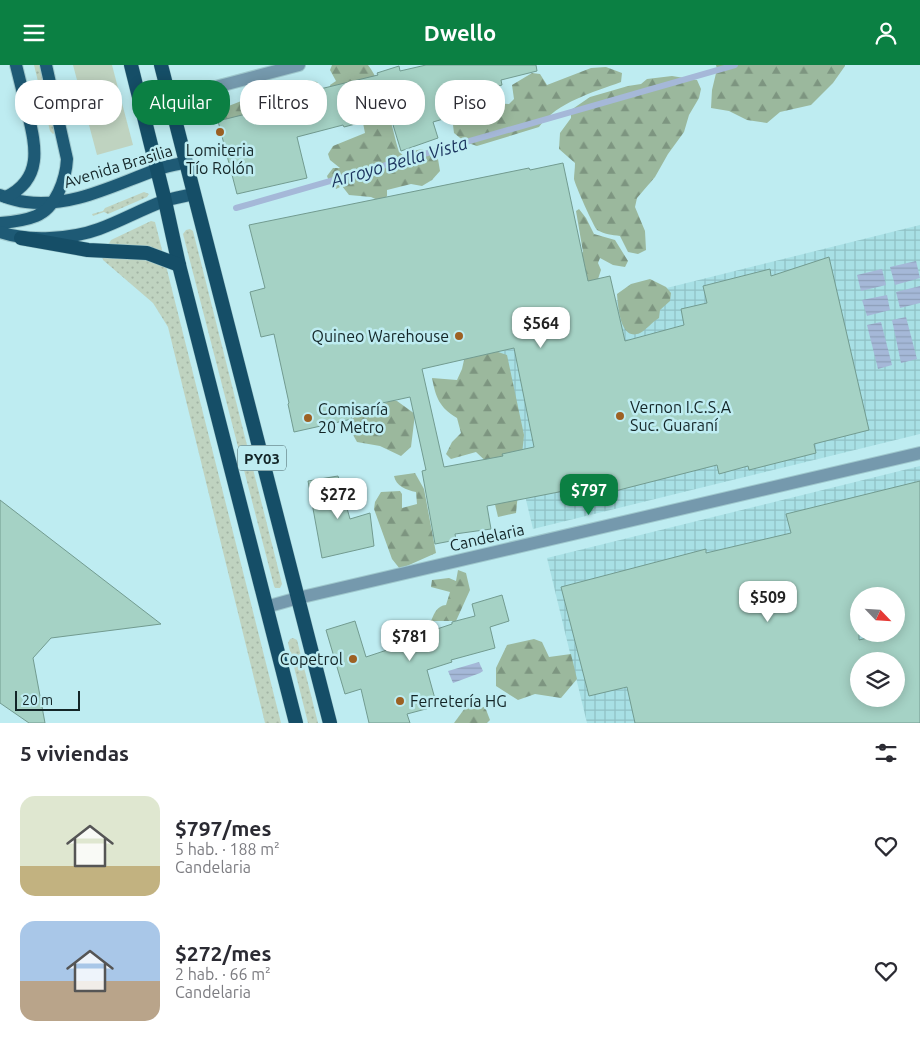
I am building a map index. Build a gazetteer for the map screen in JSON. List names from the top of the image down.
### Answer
{
  "streets": {
    "highway": ["PY03"],
    "main road": ["Avenida Brasilia"],
    "street": ["Candelaria"]
  },
  "crossings": [
    ["Avenida Brasilia", "PY03"],
    ["PY03", "Candelaria"]
  ],
  "water": ["Arroyo Bella Vista"],
  "places": [
    "Lomiteria Tío Rolón",
    "Quineo Warehouse",
    "Vernon I.C.S.A Suc. Guaraní",
    "Comisaría 20 Metro",
    "Copetrol",
    "Ferretería HG"
  ],
  "scale_bar": "20 m",
  "north": "bottom right",
  "page": {
    "header": "Dwello",
    "chip": [
      "Comprar",
      "Alquilar",
      "Filtros",
      "Nuevo",
      "Piso"
    ],
    "price": [
      "$564",
      "$797",
      "$272",
      "$509",
      "$781"
    ],
    "scale": "20 m",
    "heading": "5 viviendas",
    "list": [
      {
        "name": "$797/mes",
        "note": "5 hab. · 188 m² · Candelaria"
      },
      {
        "name": "$272/mes",
        "note": "2 hab. · 66 m² · Candelaria"
      }
    ]
  }
}
